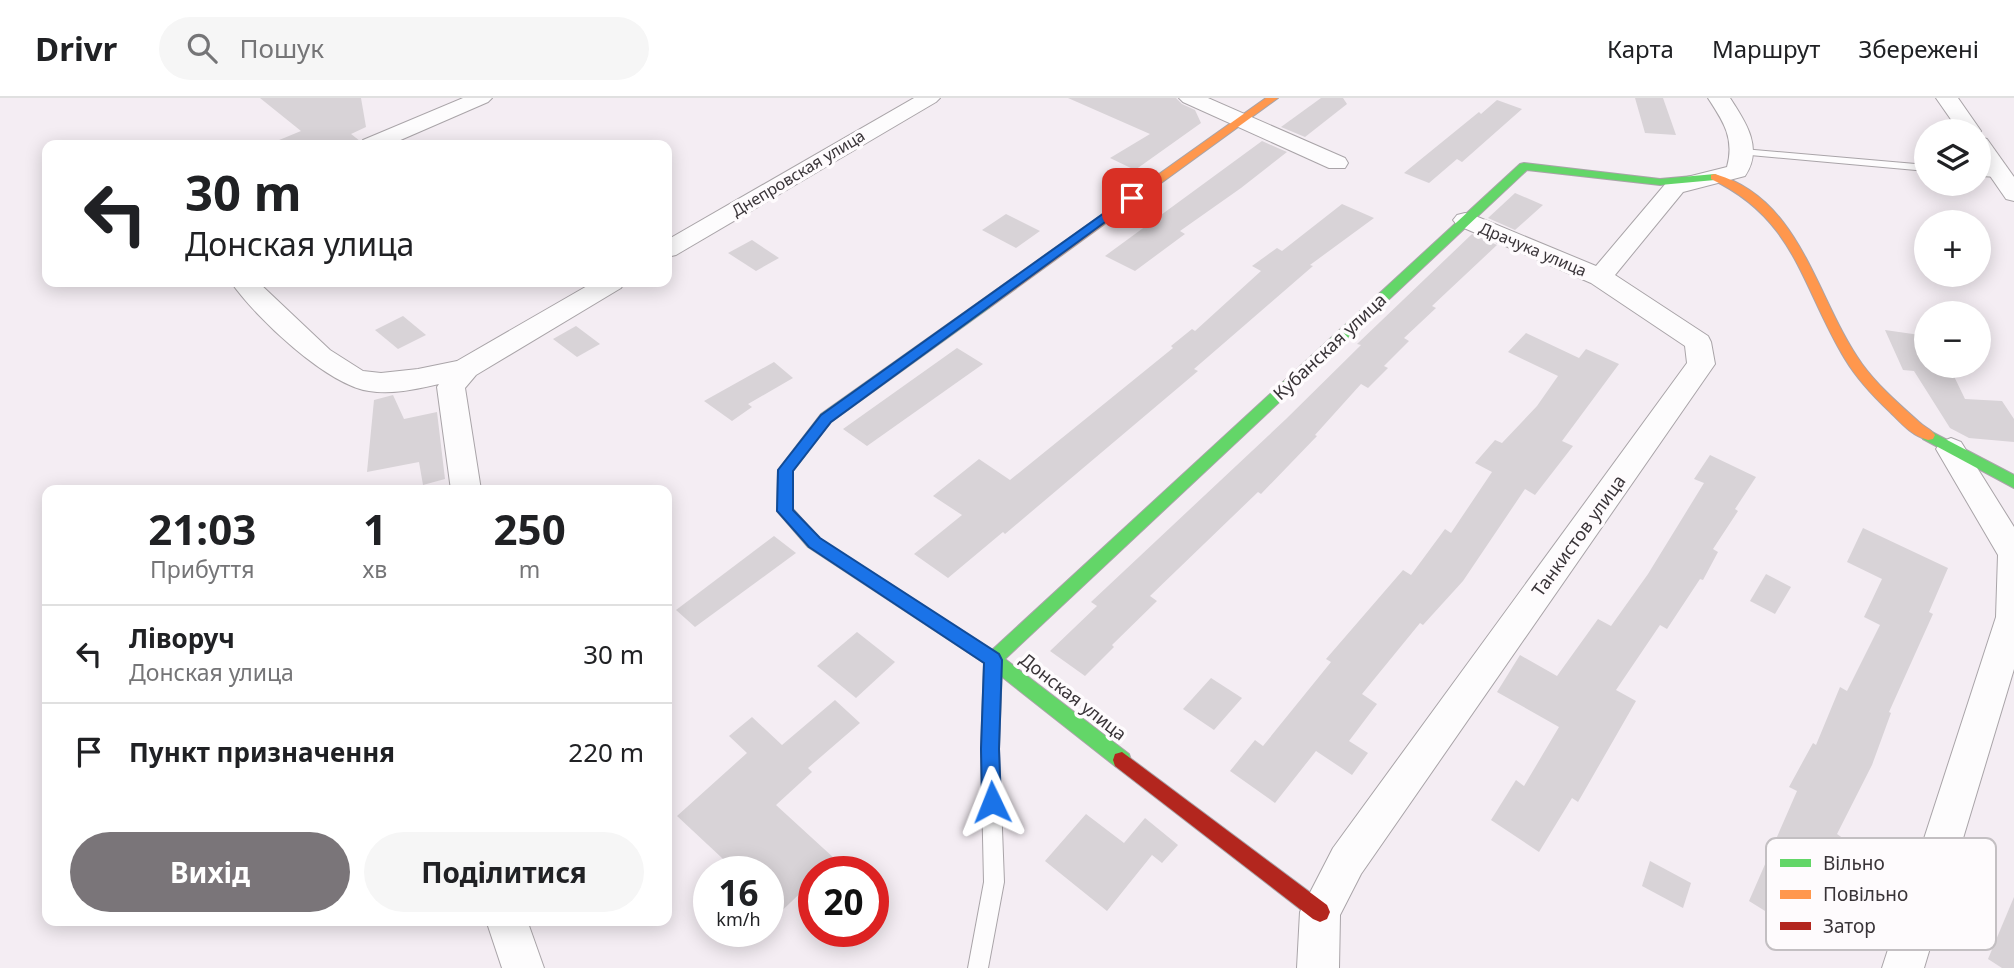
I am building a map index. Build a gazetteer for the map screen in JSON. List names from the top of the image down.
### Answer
{
  "streets": {
    "street": [
      "Днепровская улица",
      "Драчука улица",
      "Кубанская улица",
      "Танкистов улица",
      "Донская улица"
    ]
  },
  "crossings": [
    ["Драчука улица", "Кубанская улица"],
    ["Драчука улица", "Танкистов улица"],
    ["Кубанская улица", "Донская улица"],
    ["Танкистов улица", "Донская улица"]
  ],
  "legend": ["Вільно", "Повільно", "Затор"],
  "page": {
    "header": "Drivr",
    "search": "Пошук",
    "nav": ["Карта", "Маршрут", "Збережені"],
    "map_buttons": ["+", "−"],
    "turn": ["30 m", "Донская улица"],
    "eta": [
      "21:03",
      "Прибуття",
      "1",
      "хв",
      "250",
      "m"
    ],
    "list": [
      {
        "name": "Ліворуч",
        "note": "Донская улица",
        "value": "30 m"
      },
      {
        "name": "Пункт призначення",
        "value": "220 m"
      }
    ],
    "buttons": ["Вихід", "Поділитися"],
    "speed": "16 km/h",
    "limit": "20"
  }
}
